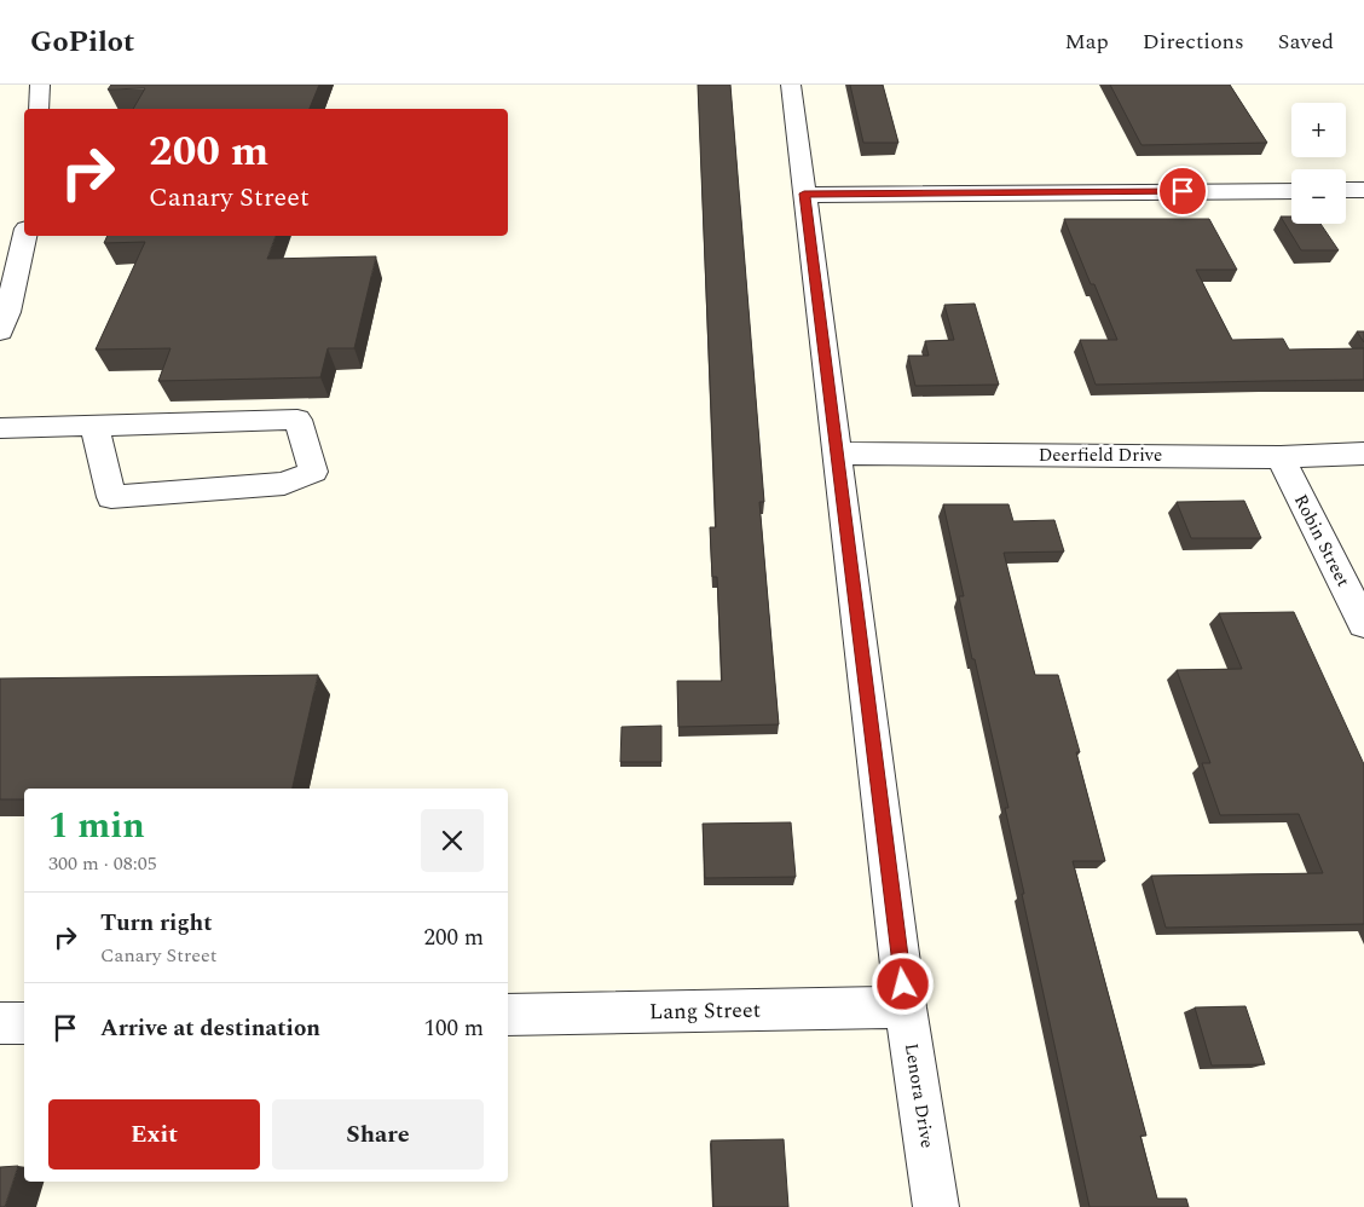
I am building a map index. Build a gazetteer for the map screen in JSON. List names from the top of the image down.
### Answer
{
  "streets": {
    "street": [
      "Deerfield Drive",
      "Robin Street",
      "Lang Street",
      "Lenora Drive"
    ]
  },
  "crossings": [
    ["Deerfield Drive", "Robin Street"],
    ["Deerfield Drive", "Lenora Drive"],
    ["Lang Street", "Lenora Drive"]
  ],
  "page": {
    "header": "GoPilot",
    "nav": ["Map", "Directions", "Saved"],
    "map_buttons": ["+", "−"],
    "turn": ["200 m", "Canary Street"],
    "heading": ["1 min", "300 m · 08:05"],
    "list": [
      {
        "name": "Turn right",
        "note": "Canary Street",
        "value": "200 m"
      },
      {
        "name": "Arrive at destination",
        "value": "100 m"
      }
    ],
    "buttons": ["Exit", "Share"]
  }
}
